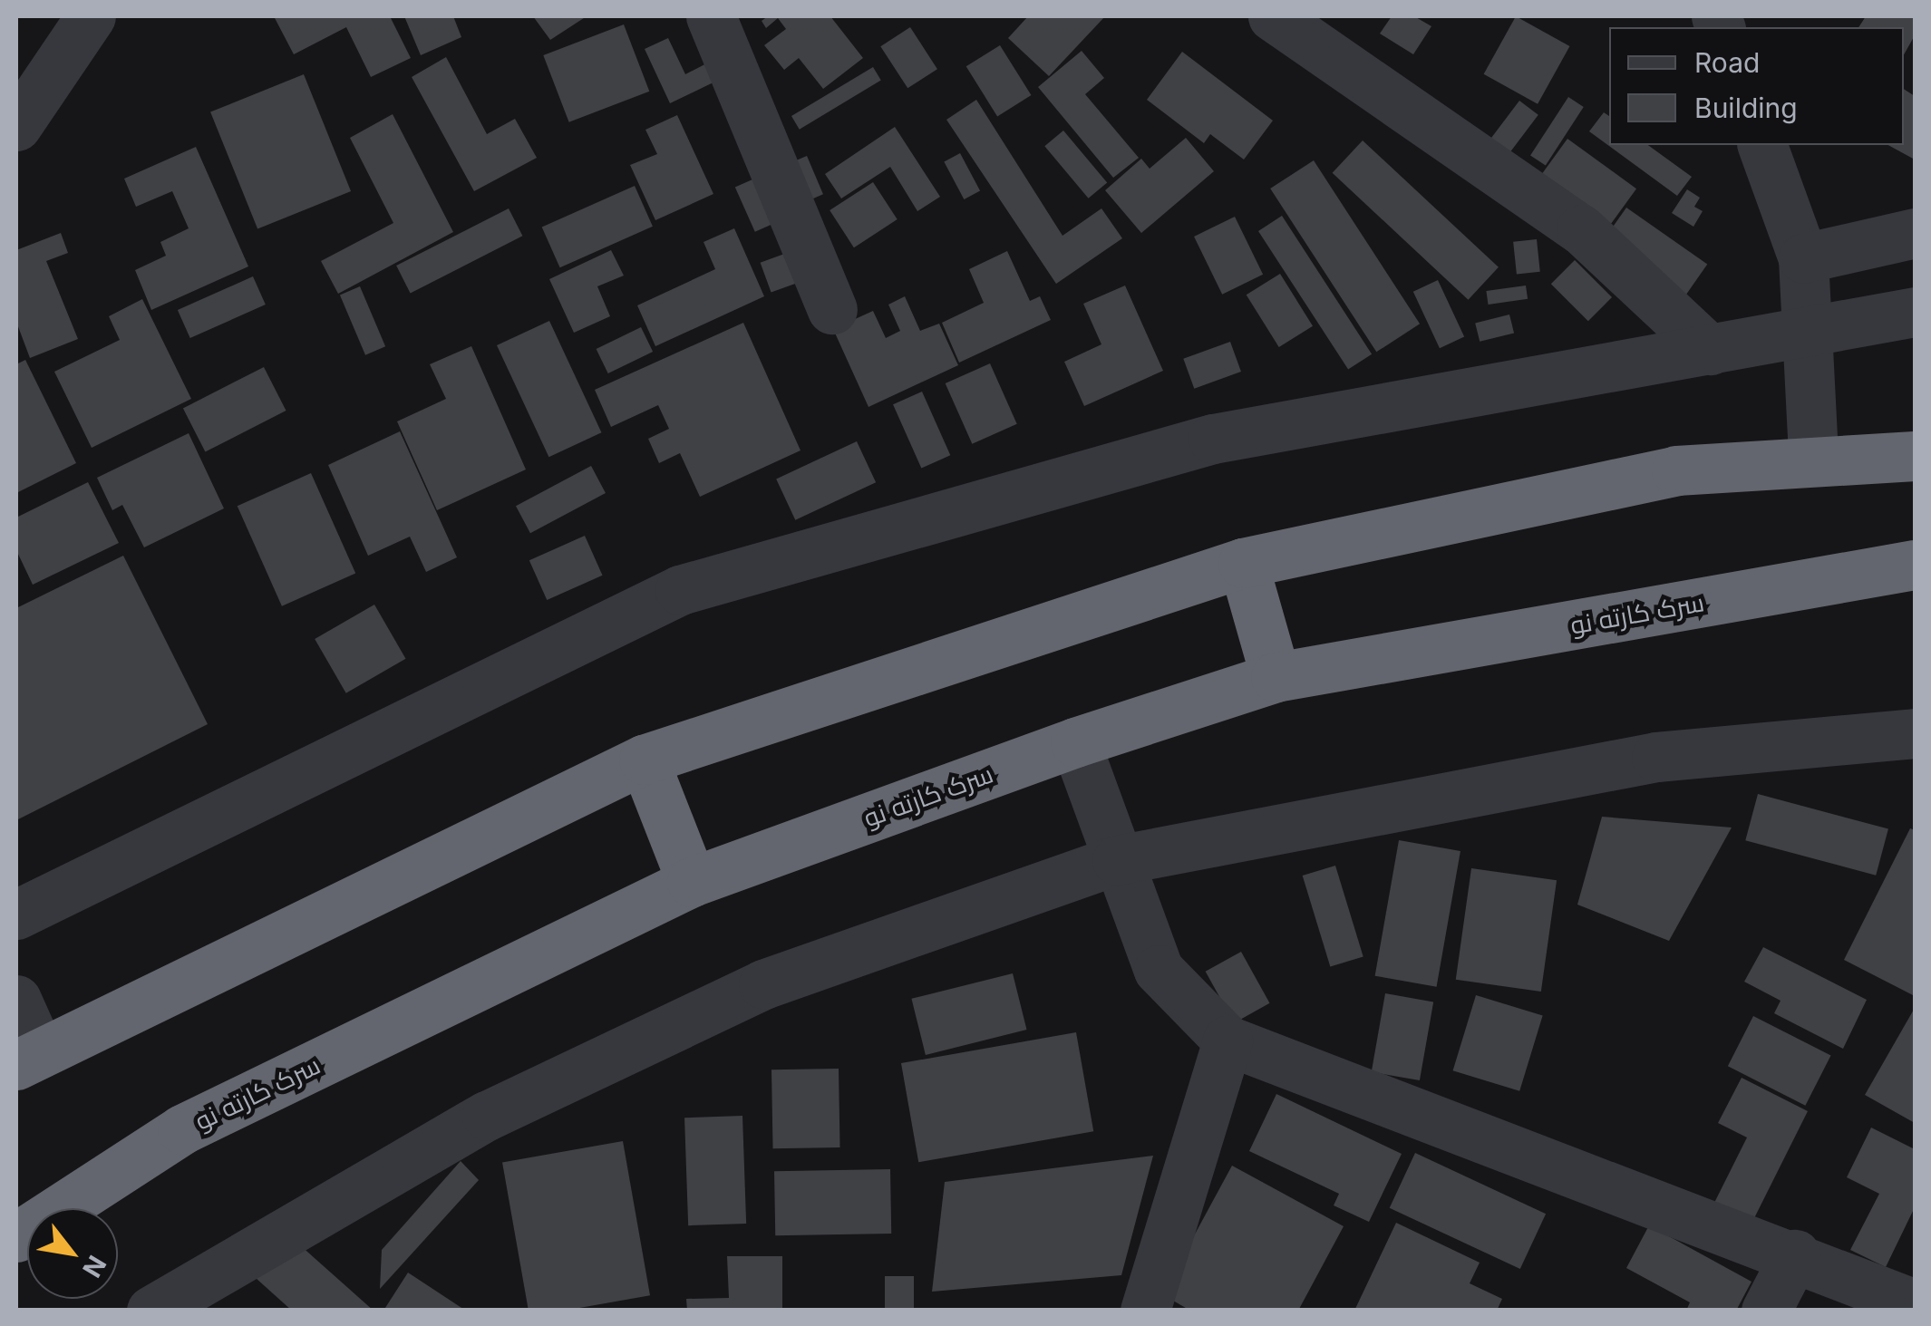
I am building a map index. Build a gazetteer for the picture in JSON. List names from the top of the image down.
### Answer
{
  "streets": {
    "highway": ["سرک کارته نو"]
  },
  "legend": ["Road", "Building"],
  "north": "bottom right"
}
